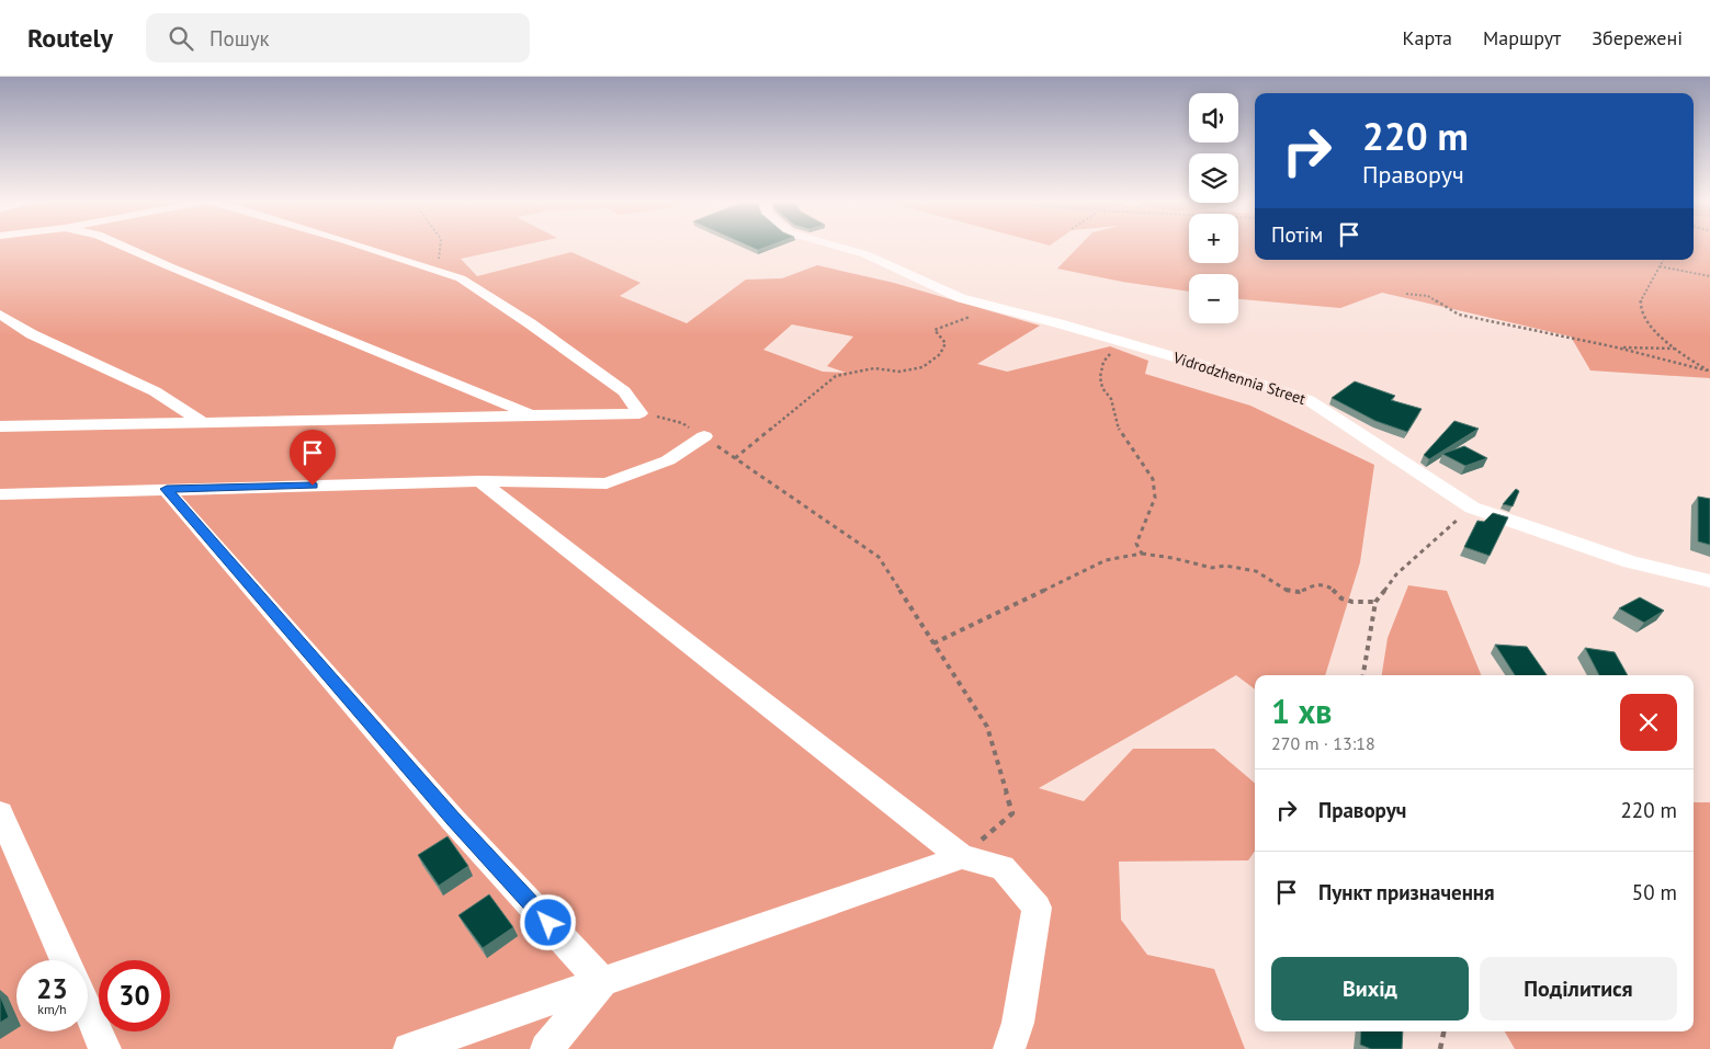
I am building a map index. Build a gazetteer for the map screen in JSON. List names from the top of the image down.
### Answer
{
  "streets": {
    "street": ["Vidrodzhennia Street"]
  },
  "page": {
    "header": "Routely",
    "search": "Пошук",
    "nav": ["Карта", "Маршрут", "Збережені"],
    "map_buttons": ["+", "−"],
    "turn": ["220 m", "Праворуч"],
    "then": "Потім",
    "heading": ["1 хв", "270 m · 13:18"],
    "list": [
      {
        "name": "Праворуч",
        "value": "220 m"
      },
      {
        "name": "Пункт призначення",
        "value": "50 m"
      }
    ],
    "buttons": ["Вихід", "Поділитися"],
    "speed": "23 km/h",
    "limit": "30"
  }
}
